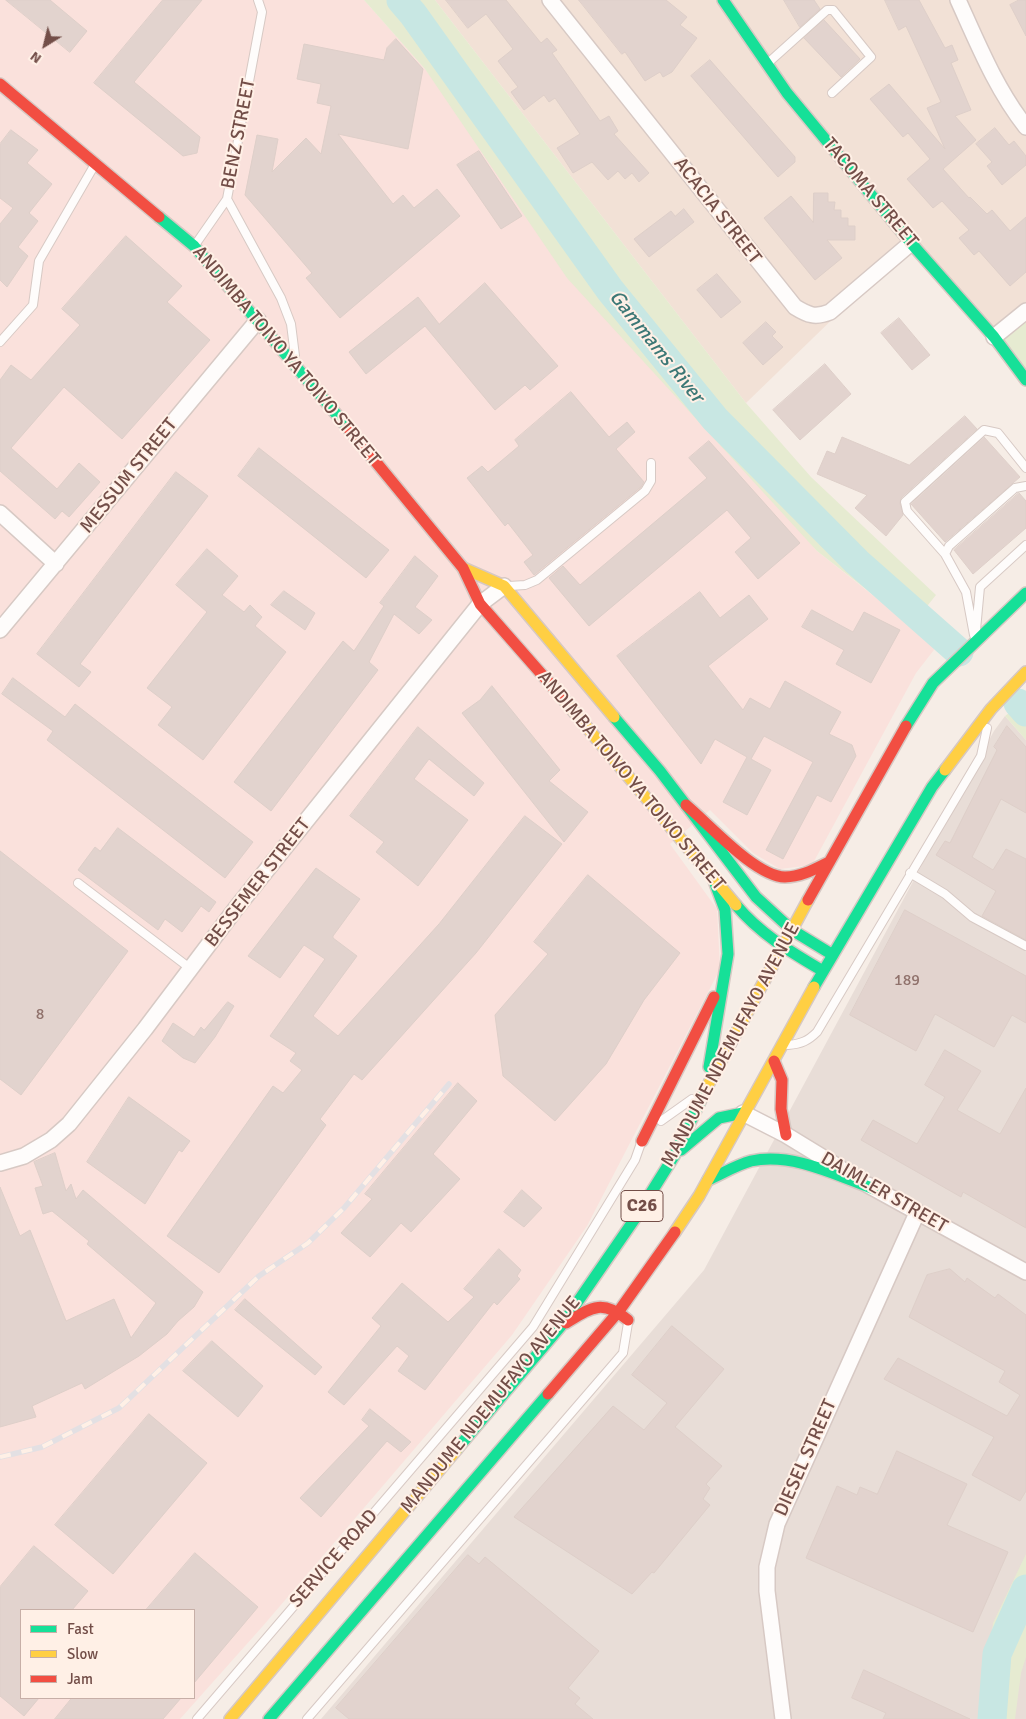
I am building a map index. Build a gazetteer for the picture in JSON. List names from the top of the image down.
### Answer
{
  "streets": {
    "main road": [
      "TACOMA STREET",
      "ANDIMBA TOIVO YA TOIVO STREET",
      "MANDUME NDEMUFAYO AVENUE",
      "C26"
    ],
    "street": [
      "ACACIA STREET",
      "MESSUM STREET",
      "BESSEMER STREET",
      "DAIMLER STREET",
      "DIESEL STREET"
    ],
    "lane": ["BENZ STREET", "SERVICE ROAD"]
  },
  "crossings": [
    ["BENZ STREET", "ANDIMBA TOIVO YA TOIVO STREET"],
    ["TACOMA STREET", "ACACIA STREET"],
    ["ANDIMBA TOIVO YA TOIVO STREET", "MESSUM STREET"],
    ["ANDIMBA TOIVO YA TOIVO STREET", "BESSEMER STREET"],
    ["ANDIMBA TOIVO YA TOIVO STREET", "MANDUME NDEMUFAYO AVENUE"],
    ["MANDUME NDEMUFAYO AVENUE", "DAIMLER STREET"],
    ["MANDUME NDEMUFAYO AVENUE", "SERVICE ROAD"],
    ["DAIMLER STREET", "DIESEL STREET"]
  ],
  "water": ["Gammams River"],
  "house_numbers": ["189", "8"],
  "legend": ["Fast", "Slow", "Jam"],
  "north": "bottom left"
}
